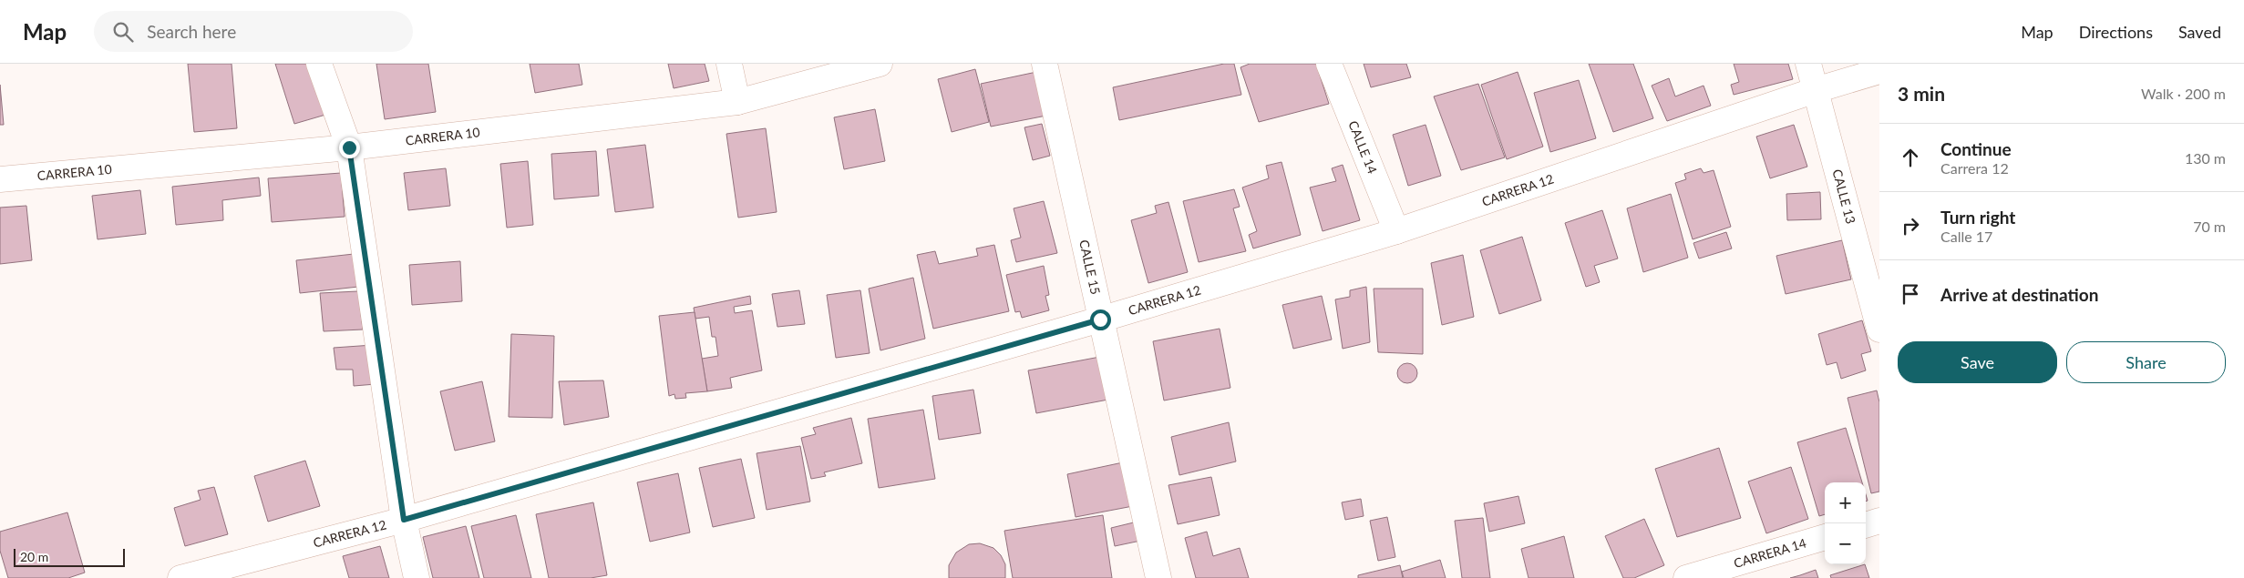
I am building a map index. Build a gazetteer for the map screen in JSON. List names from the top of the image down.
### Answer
{
  "streets": {
    "street": [
      "CARRERA 10",
      "CALLE 14",
      "CARRERA 12",
      "CALLE 13",
      "CALLE 15",
      "CARRERA 14"
    ]
  },
  "crossings": [
    ["CALLE 14", "CARRERA 12"],
    ["CARRERA 12", "CALLE 13"],
    ["CARRERA 12", "CALLE 15"]
  ],
  "scale_bar": "20 m",
  "page": {
    "header": "Map",
    "search": "Search here",
    "nav": ["Map", "Directions", "Saved"],
    "heading": ["3 min", "Walk · 200 m"],
    "list": [
      ["Continue", "Carrera 12", "130 m"],
      ["Turn right", "Calle 17", "70 m"],
      "Arrive at destination"
    ],
    "buttons": ["Save", "Share"],
    "map_buttons": ["+", "−"],
    "scale": "20 m"
  }
}
